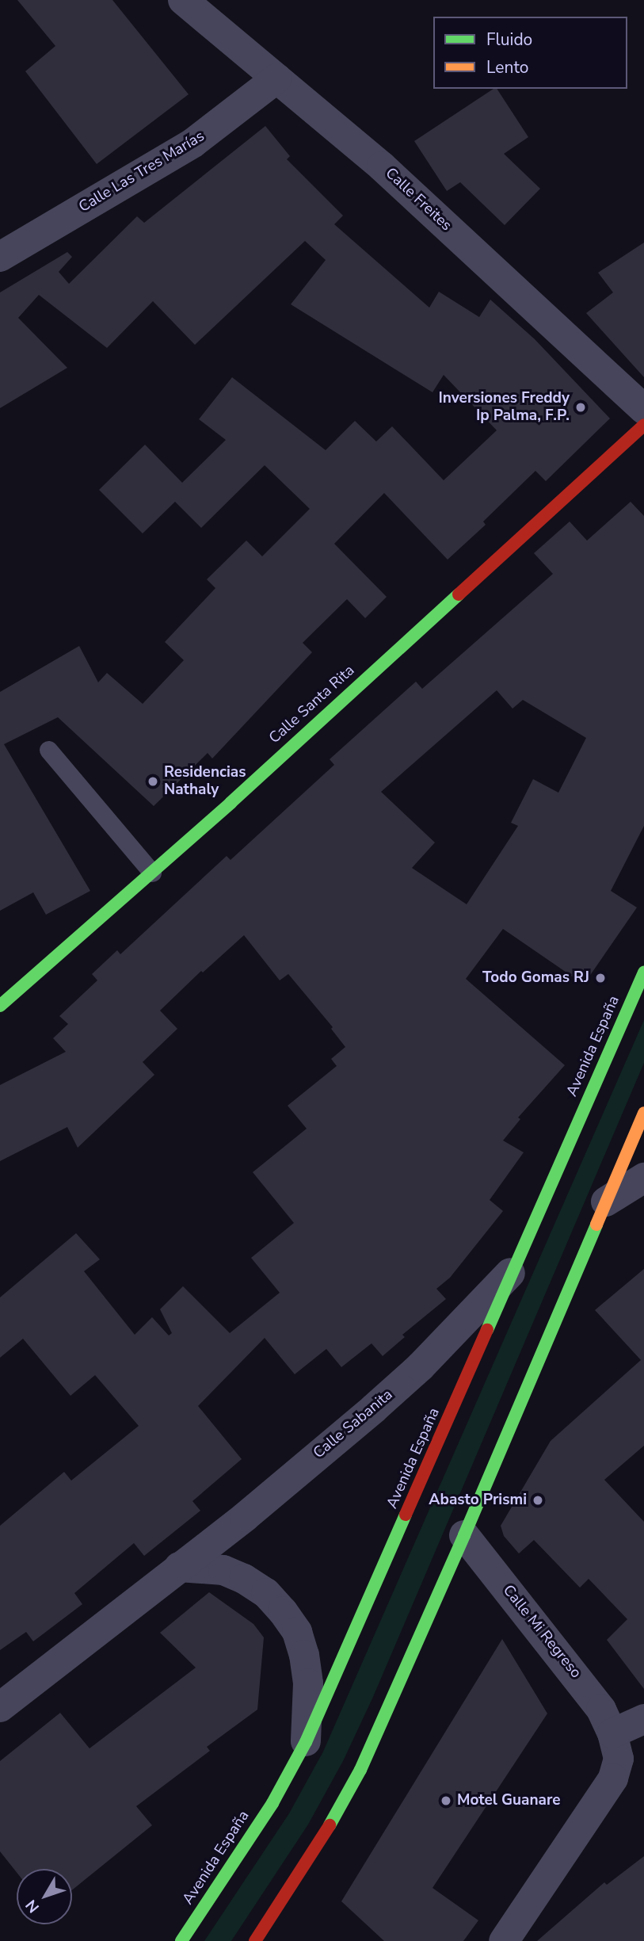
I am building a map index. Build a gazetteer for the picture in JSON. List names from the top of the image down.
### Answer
{
  "streets": {
    "main road": ["Calle Santa Rita", "Avenida España"],
    "street": [
      "Calle Las Tres Marías",
      "Calle Freites",
      "Calle Sabanita",
      "Calle Mi Regreso"
    ]
  },
  "crossings": [
    ["Calle Las Tres Marías", "Calle Freites"],
    ["Avenida España", "Calle Sabanita"]
  ],
  "places": [
    "Inversiones Freddy Ip Palma, F.P.",
    "Residencias Nathaly",
    "Todo Gomas RJ",
    "Abasto Prismi",
    "Motel Guanare"
  ],
  "legend": ["Fluido", "Lento"],
  "north": "bottom left"
}
